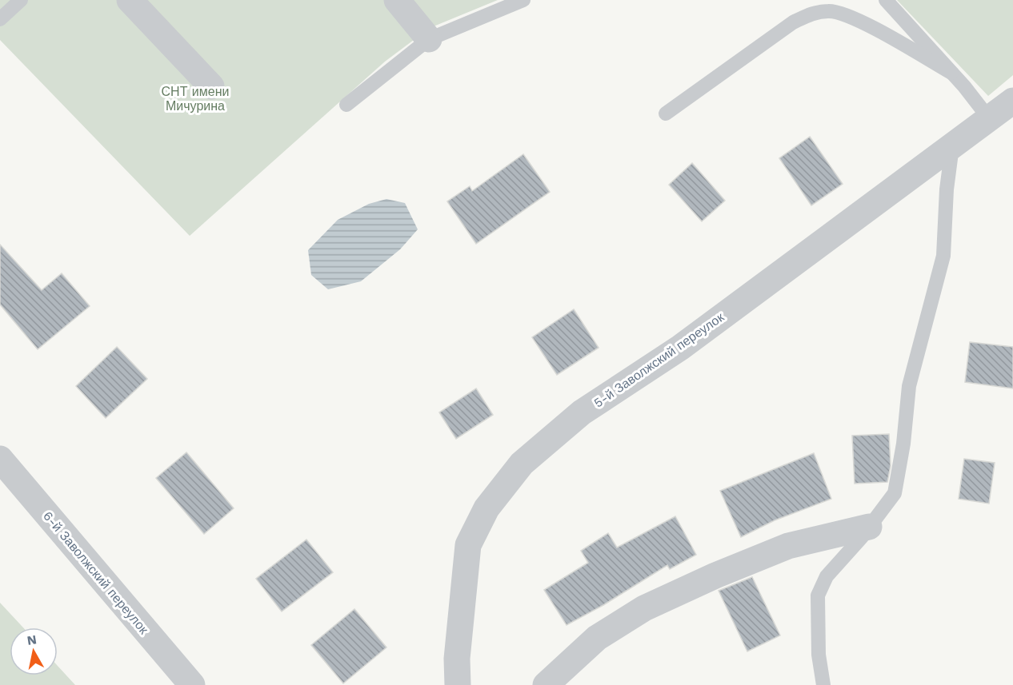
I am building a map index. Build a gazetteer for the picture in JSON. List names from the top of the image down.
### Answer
{
  "streets": {
    "street": ["5-й Заволжский переулок", "6-й Заволжский переулок"]
  },
  "parks": ["СНТ имени Мичурина"],
  "north": "top"
}
